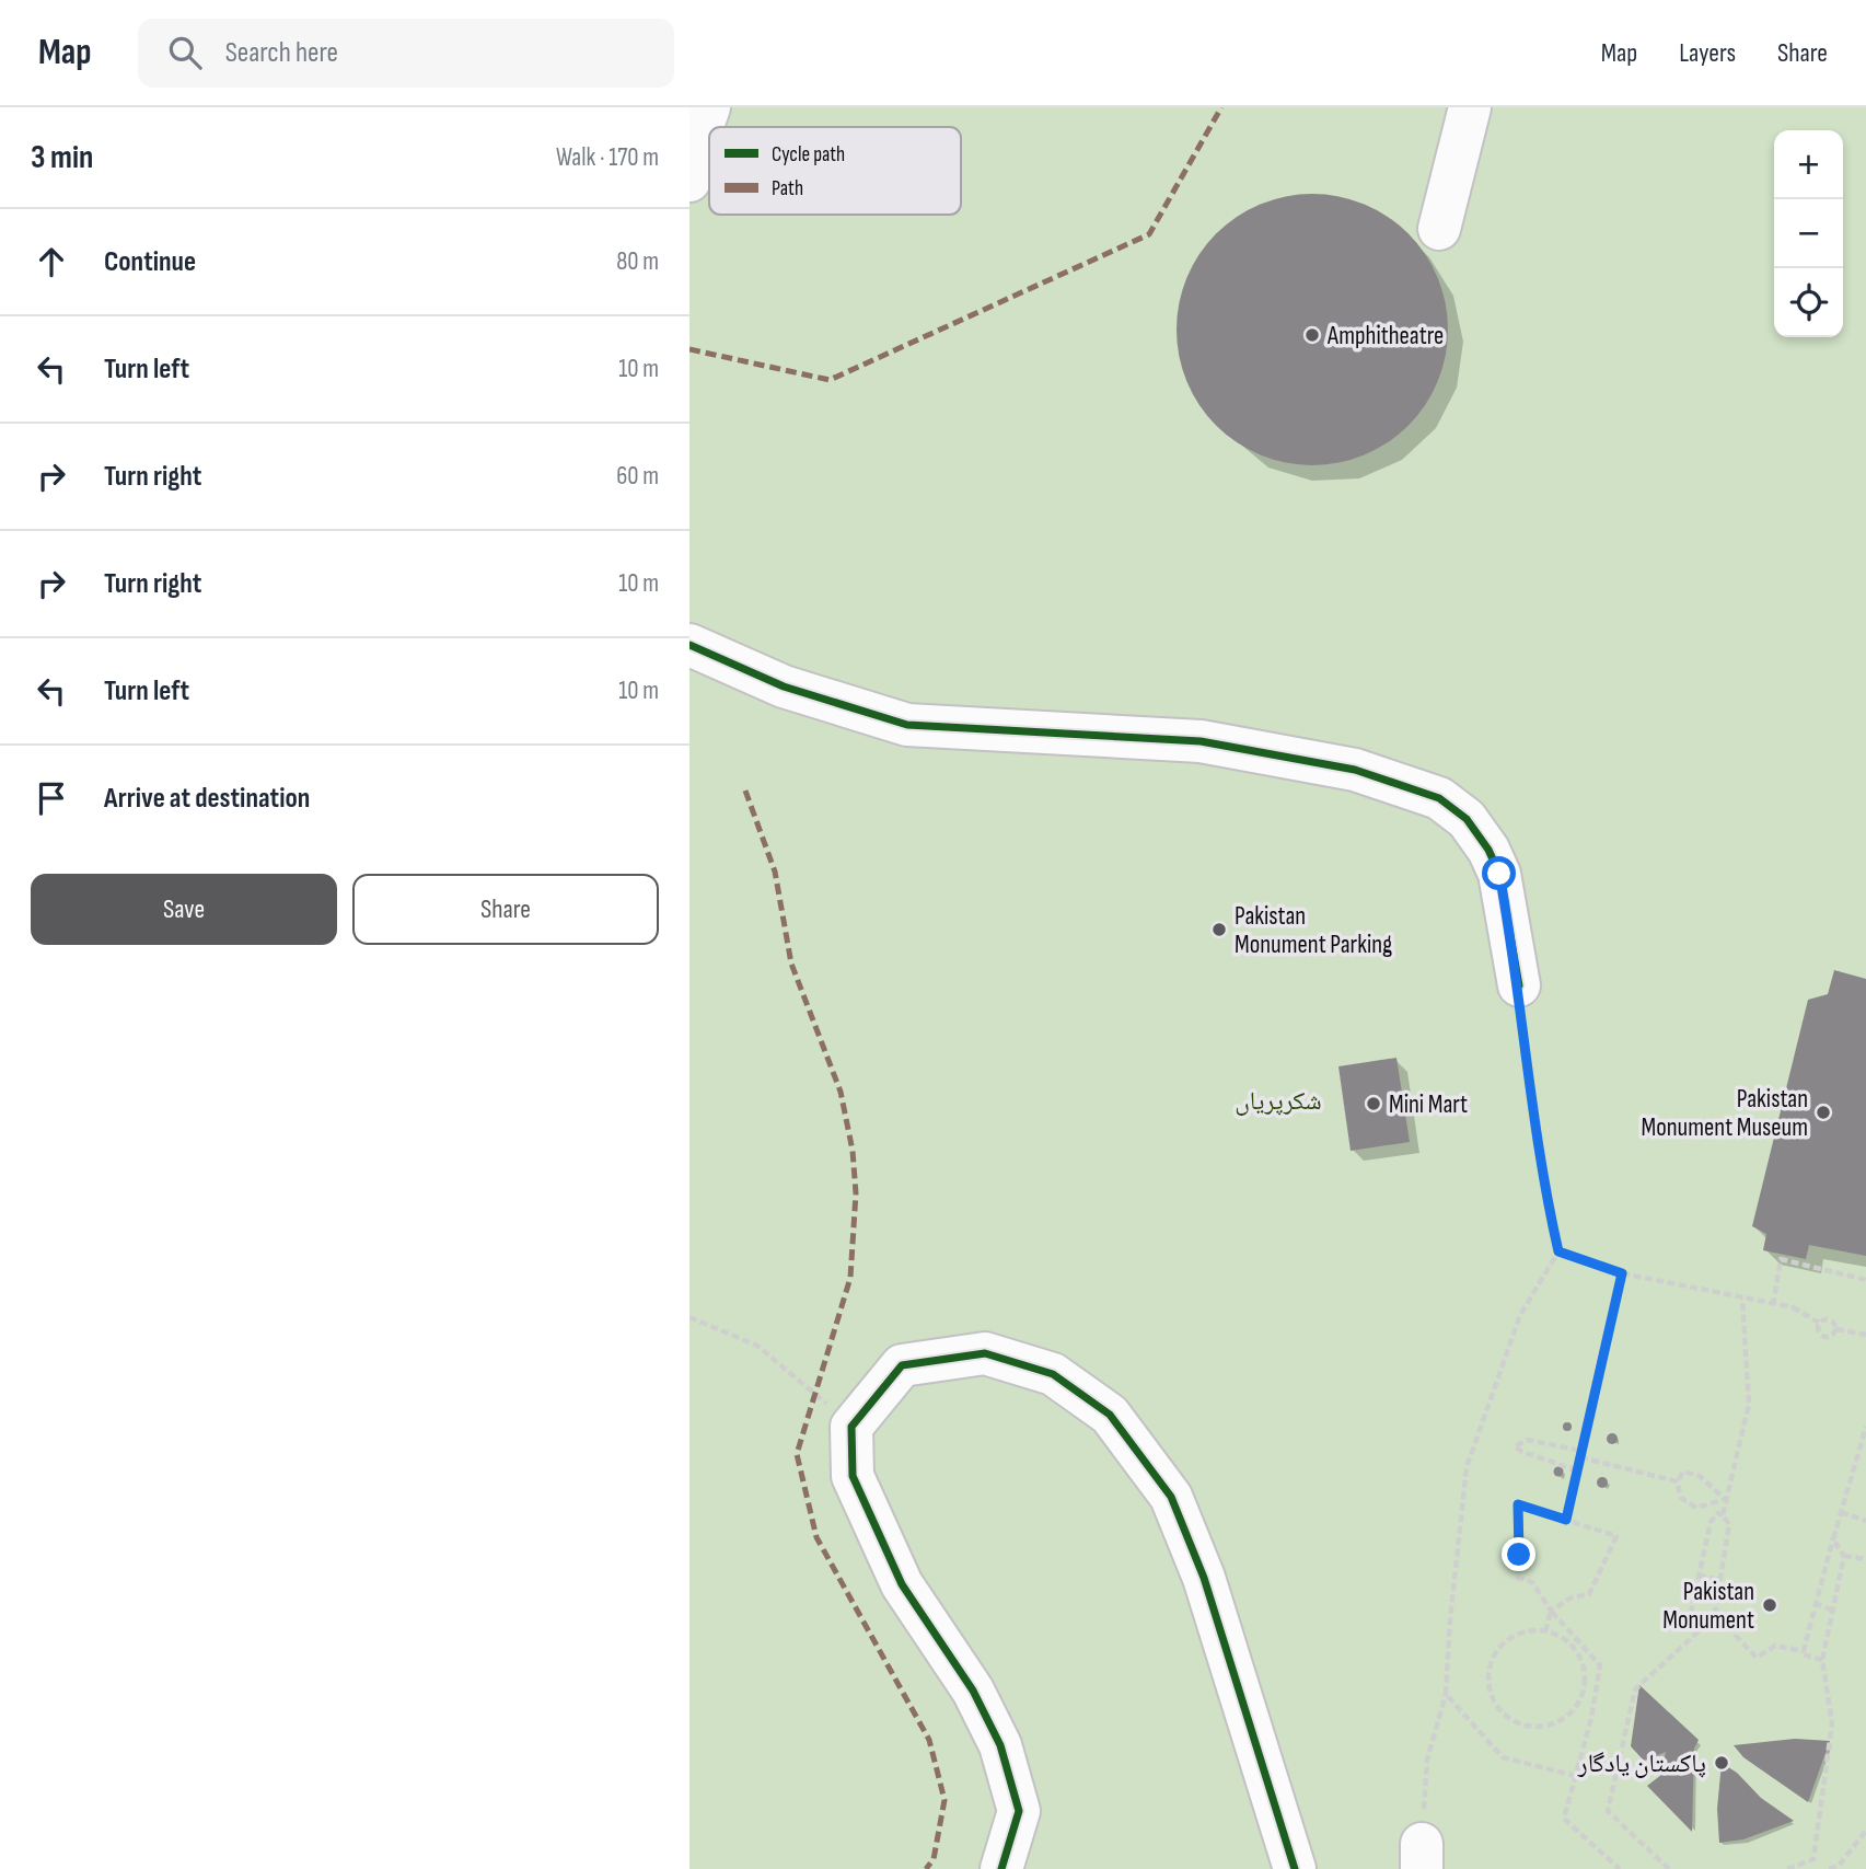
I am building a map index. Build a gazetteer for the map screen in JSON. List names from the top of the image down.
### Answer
{
  "parks": ["شکرپریاں"],
  "places": [
    "Amphitheatre",
    "Pakistan Monument Parking",
    "Mini Mart",
    "Pakistan Monument Museum",
    "Pakistan Monument",
    "پاکستان یادگار"
  ],
  "legend": ["Cycle path", "Path"],
  "page": {
    "header": "Map",
    "search": "Search here",
    "nav": ["Map", "Layers", "Share"],
    "heading": ["3 min", "Walk · 170 m"],
    "map_buttons": ["+", "−"],
    "list": [
      ["Continue", "80 m"],
      ["Turn left", "10 m"],
      ["Turn right", "60 m"],
      ["Turn right", "10 m"],
      ["Turn left", "10 m"],
      "Arrive at destination"
    ],
    "buttons": ["Save", "Share"]
  }
}
